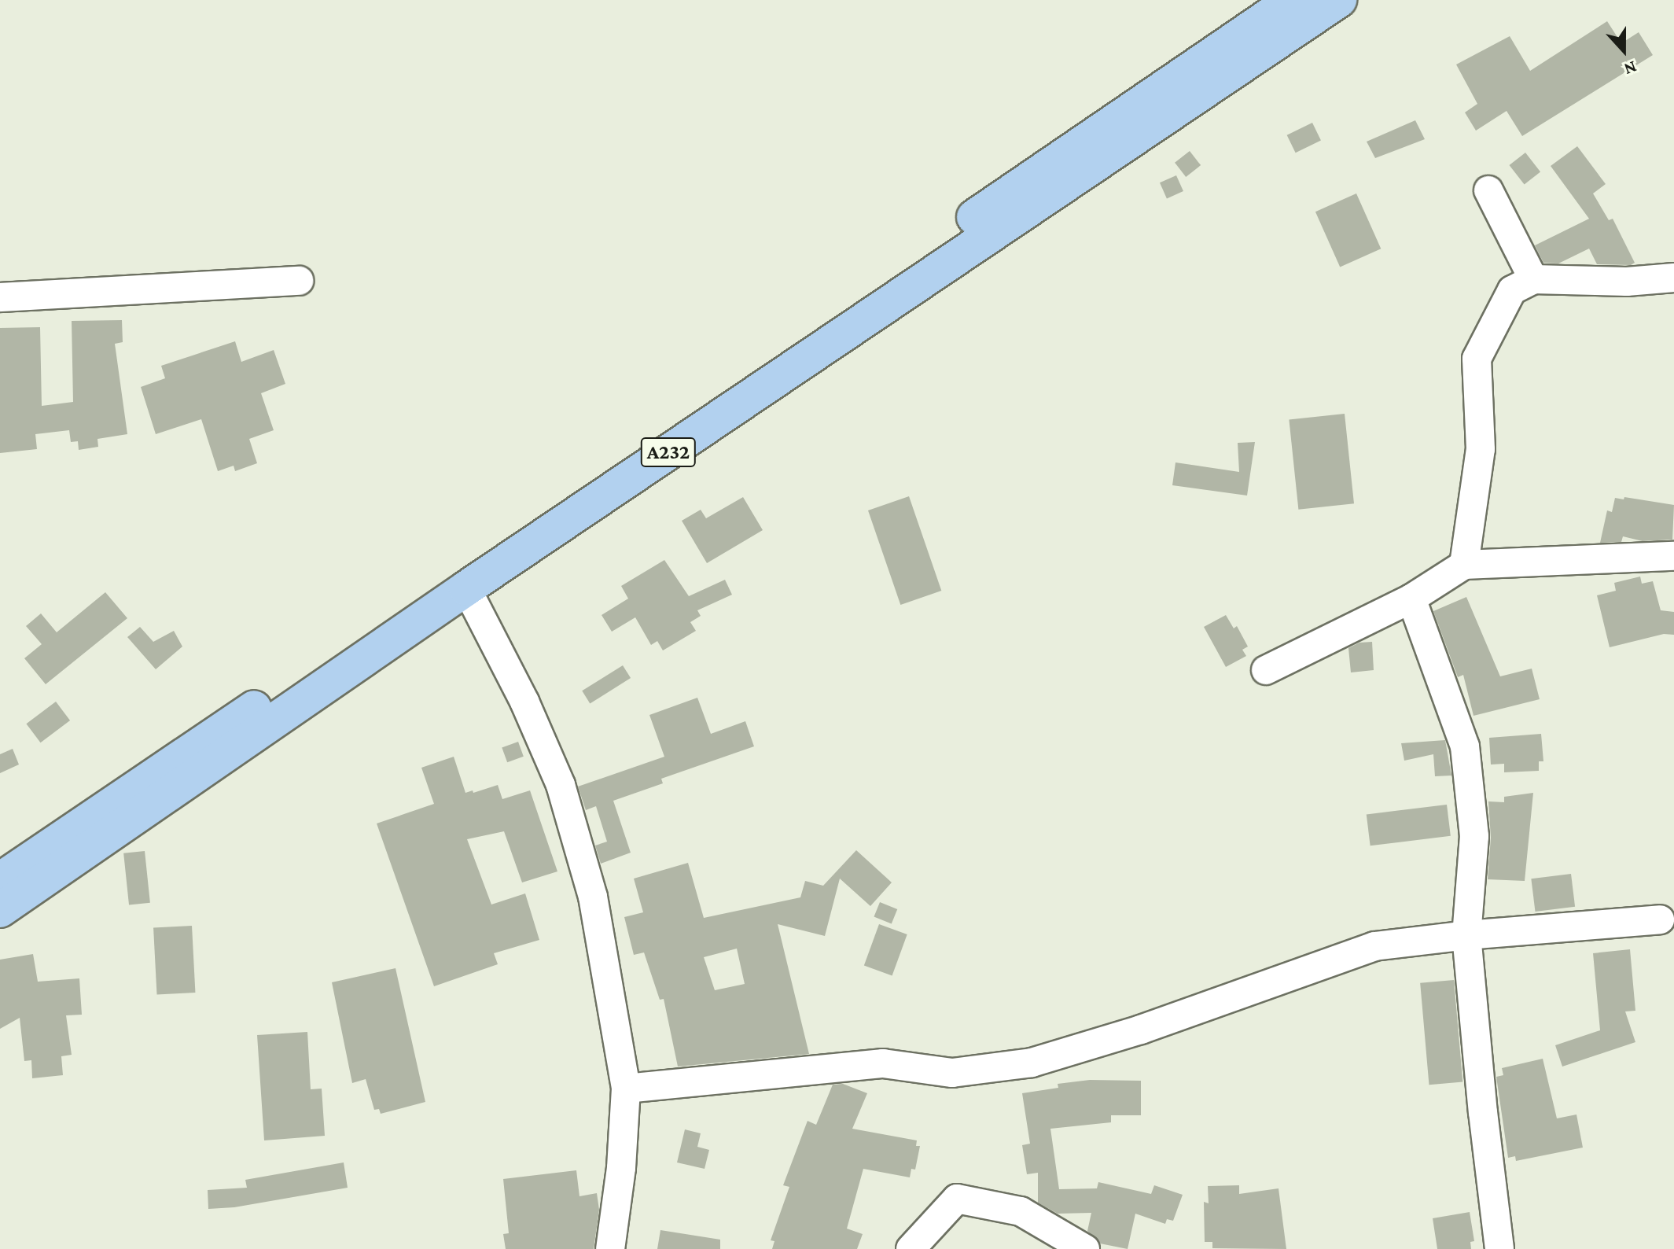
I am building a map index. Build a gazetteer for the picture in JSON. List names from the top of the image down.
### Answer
{
  "streets": {
    "highway": ["A232"]
  },
  "north": "bottom"
}
